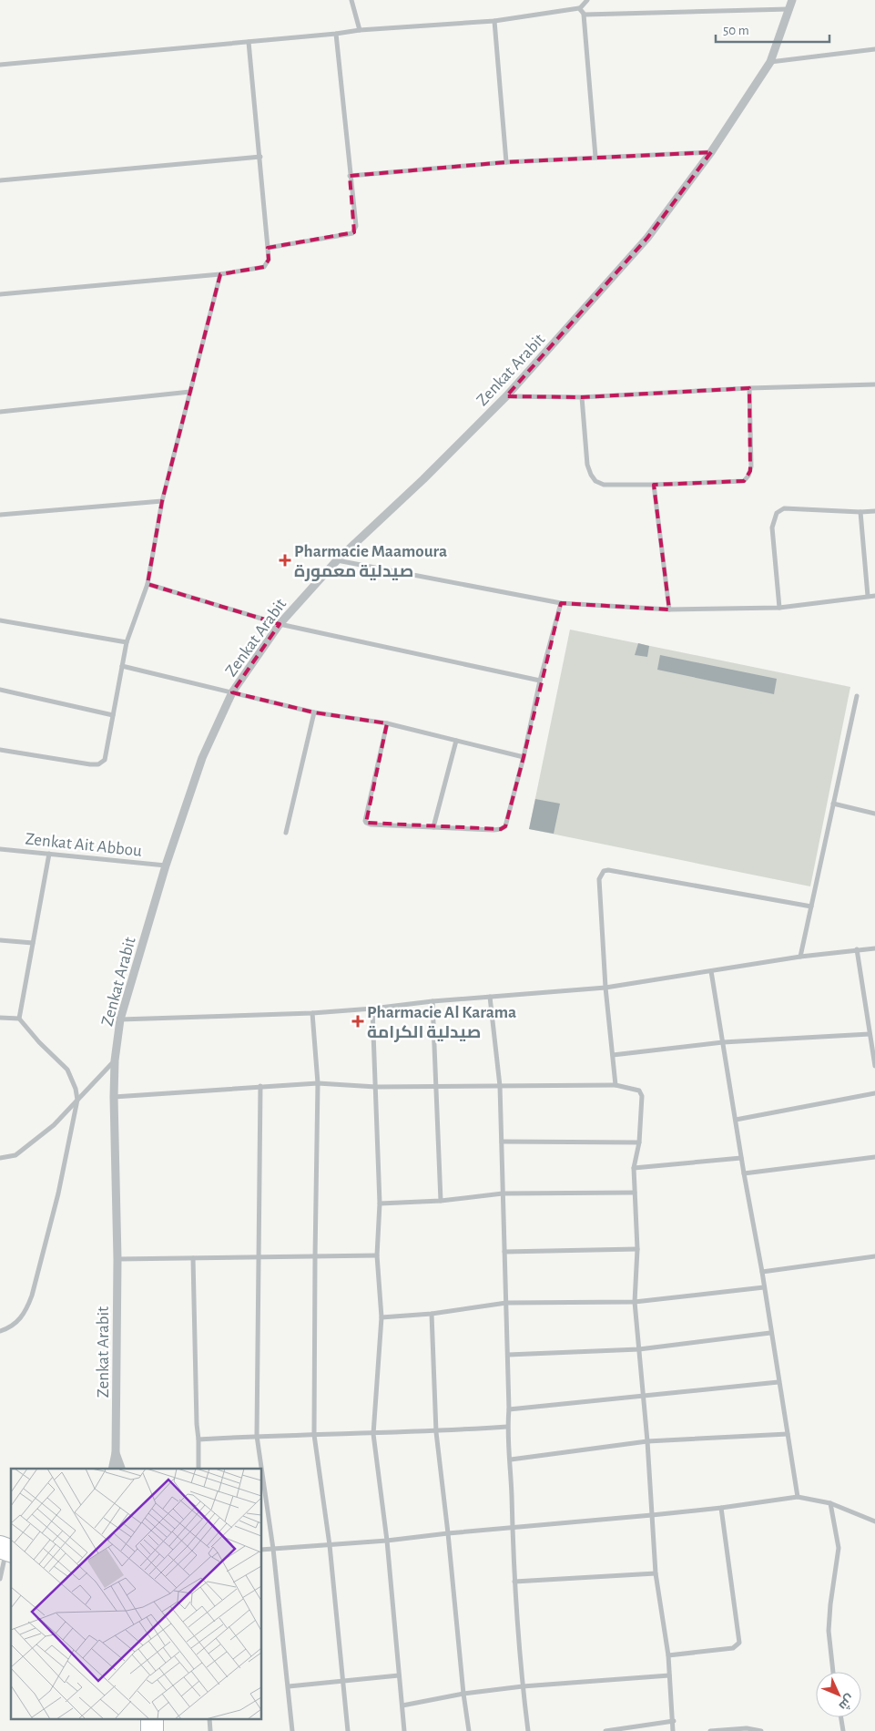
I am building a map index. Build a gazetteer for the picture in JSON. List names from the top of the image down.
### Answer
{
  "streets": {
    "street": ["Zenkat Arabit", "Zenkat Ait Abbou"]
  },
  "crossings": [
    ["Zenkat Arabit", "Zenkat Ait Abbou"]
  ],
  "places": {
    "health": ["Pharmacie Maamoura صيدلية معمورة", "Pharmacie Al Karama صيدلية الكرامة"]
  },
  "scale_bar": "50 m",
  "north": "bottom right"
}
